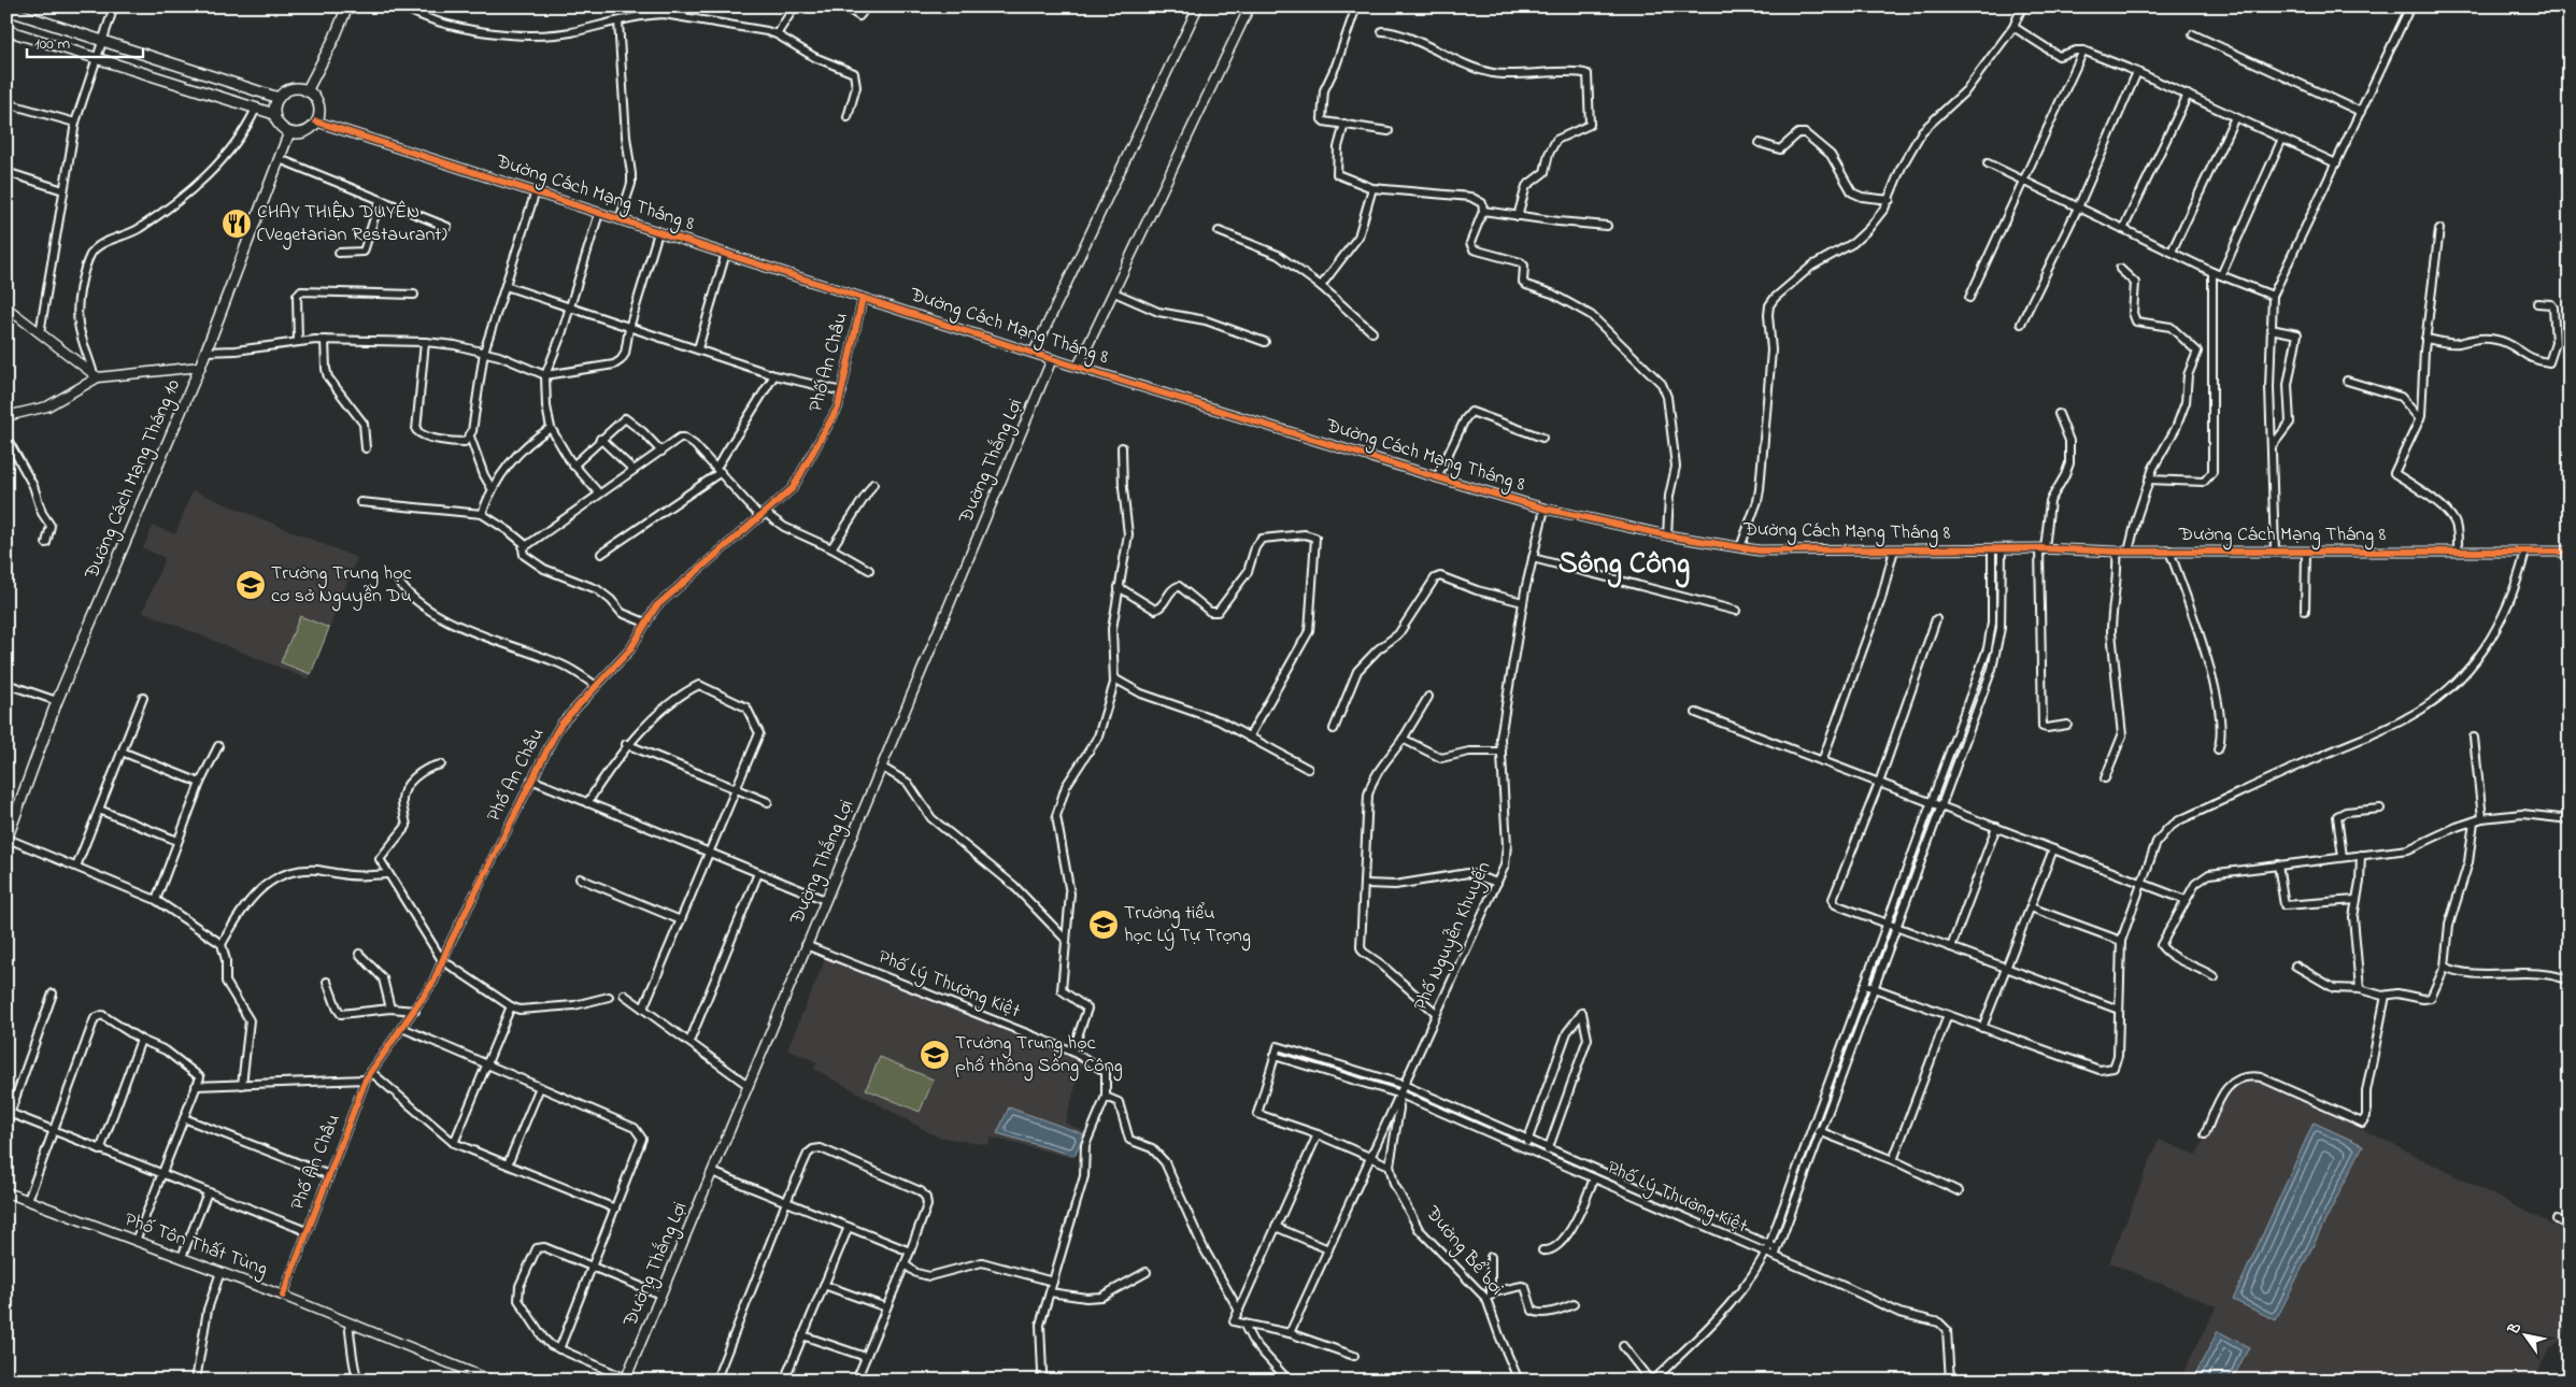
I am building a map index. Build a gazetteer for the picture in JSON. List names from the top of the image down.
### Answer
{
  "streets": {
    "main road": ["Đường Cách Mạng Tháng 10"],
    "street": [
      "Đường Cách Mạng Tháng 8",
      "Phố An Châu",
      "Đường Thắng Lợi",
      "Phố Nguyễn Khuyến",
      "Phố Lý Thường Kiệt",
      "Phố Tôn Thất Tùng",
      "Đường Bể bơi"
    ]
  },
  "crossings": [
    ["Đường Cách Mạng Tháng 8", "Phố An Châu"],
    ["Đường Cách Mạng Tháng 8", "Đường Thắng Lợi"],
    ["Đường Cách Mạng Tháng 8", "Đường Cách Mạng Tháng 10"],
    ["Đường Cách Mạng Tháng 8", "Phố Nguyễn Khuyến"],
    ["Phố An Châu", "Phố Tôn Thất Tùng"],
    ["Đường Thắng Lợi", "Phố Lý Thường Kiệt"],
    ["Phố Nguyễn Khuyến", "Phố Lý Thường Kiệt"]
  ],
  "districts": ["Sông Công"],
  "places": {
    "restaurant": ["CHAY THIỆN DUYÊN (Vegetarian Restaurant)"],
    "school or university": ["Trường Trung học cơ sở Nguyễn Du", "Trường tiểu học Lý Tự Trọng", "Trường Trung học phổ thông Sông Công"]
  },
  "scale_bar": "100 m",
  "north": "top left"
}
